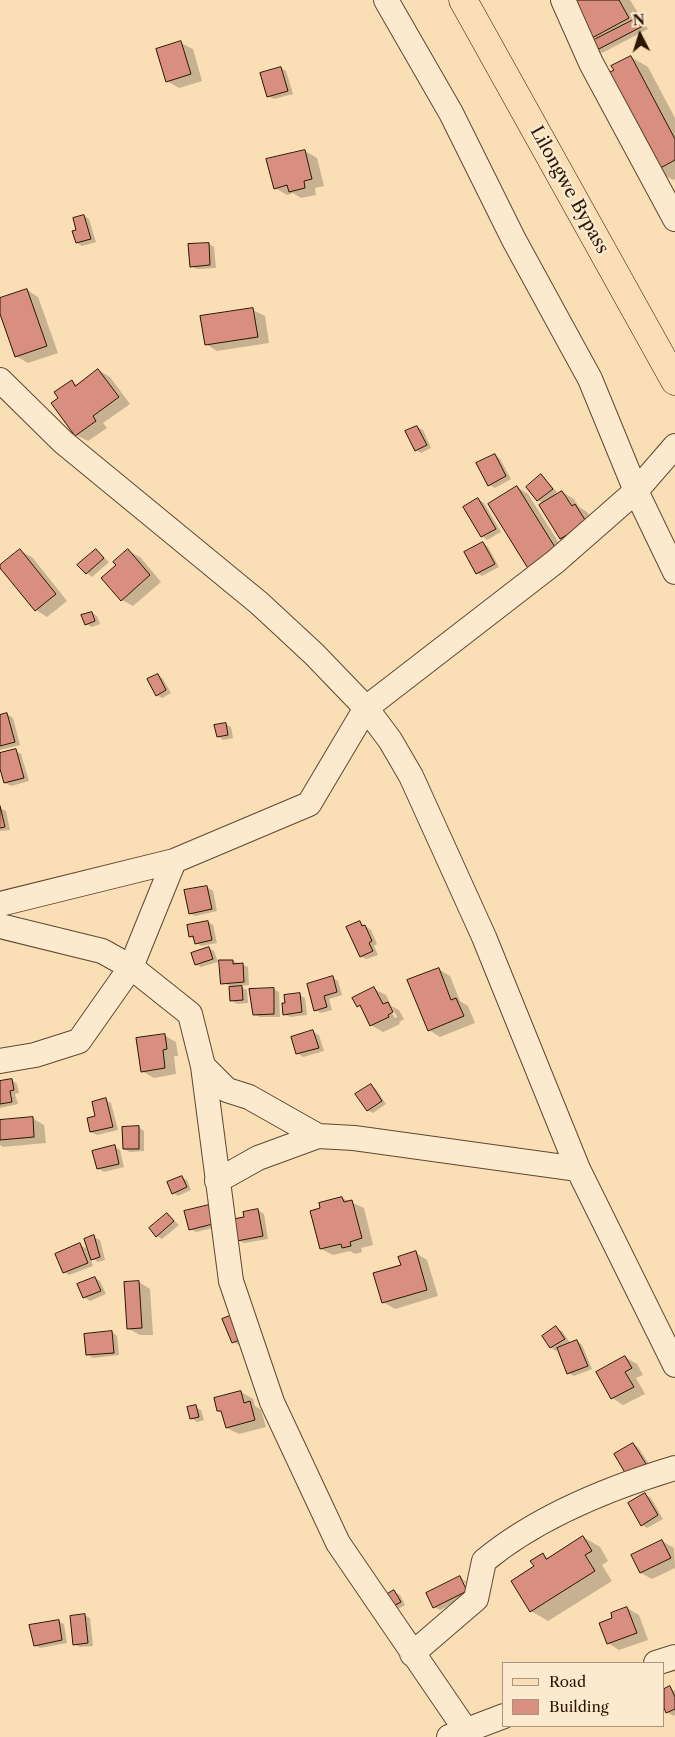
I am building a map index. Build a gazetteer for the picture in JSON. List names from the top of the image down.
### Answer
{
  "streets": {
    "main road": ["Lilongwe Bypass"]
  },
  "legend": ["Road", "Building"],
  "north": "top"
}
